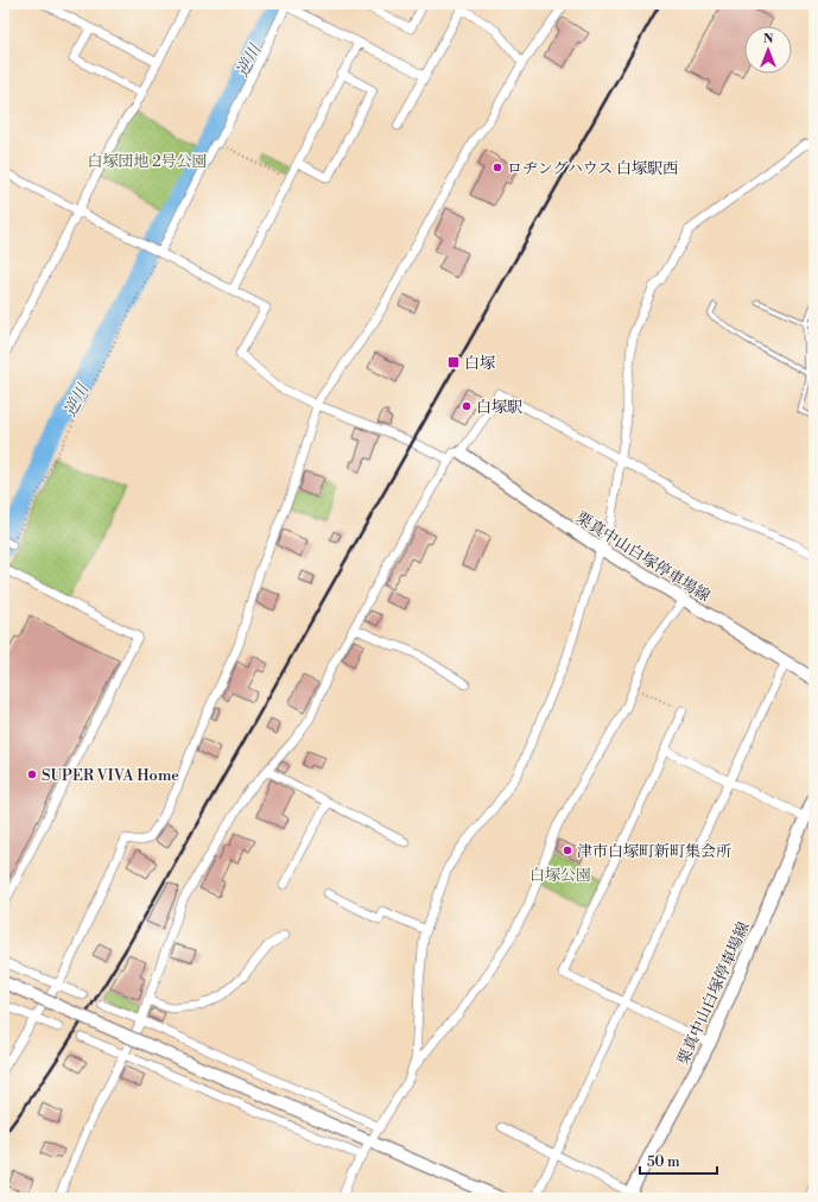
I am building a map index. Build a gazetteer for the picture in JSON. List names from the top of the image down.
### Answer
{
  "streets": {
    "main road": ["栗真中山白塚停車場線"]
  },
  "water": ["逆川"],
  "parks": ["白塚団地 2号公園", "白塚公園"],
  "places": {
    "other": [
      "ロヂングハウス 白塚駅西",
      "白塚駅",
      "SUPER VIVA Home",
      "津市白塚町新町集会所"
    ],
    "transit": ["白塚"]
  },
  "scale_bar": "50 m",
  "north": "top"
}
